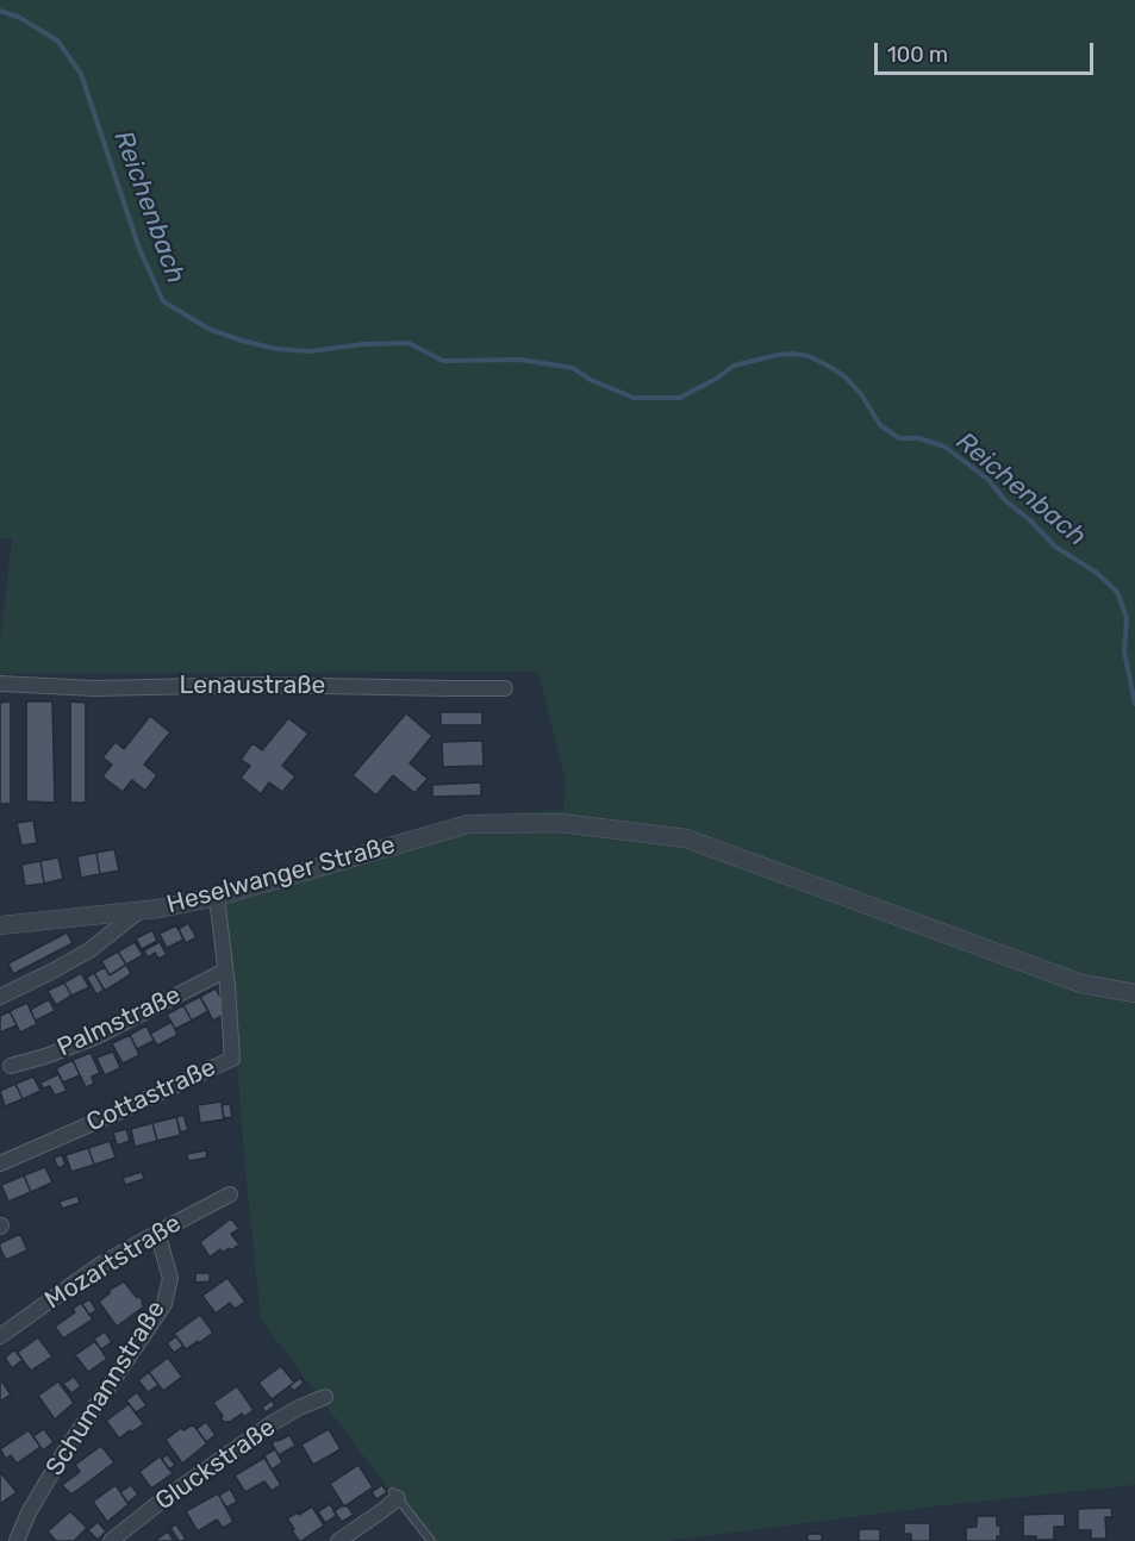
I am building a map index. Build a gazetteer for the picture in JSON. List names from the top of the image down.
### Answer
{
  "streets": {
    "street": [
      "Lenaustraße",
      "Heselwanger Straße",
      "Palmstraße",
      "Cottastraße",
      "Mozartstraße",
      "Schumannstraße",
      "Gluckstraße"
    ]
  },
  "crossings": [
    ["Heselwanger Straße", "Cottastraße"],
    ["Palmstraße", "Cottastraße"],
    ["Mozartstraße", "Schumannstraße"]
  ],
  "water": ["Reichenbach"],
  "scale_bar": "100 m"
}
